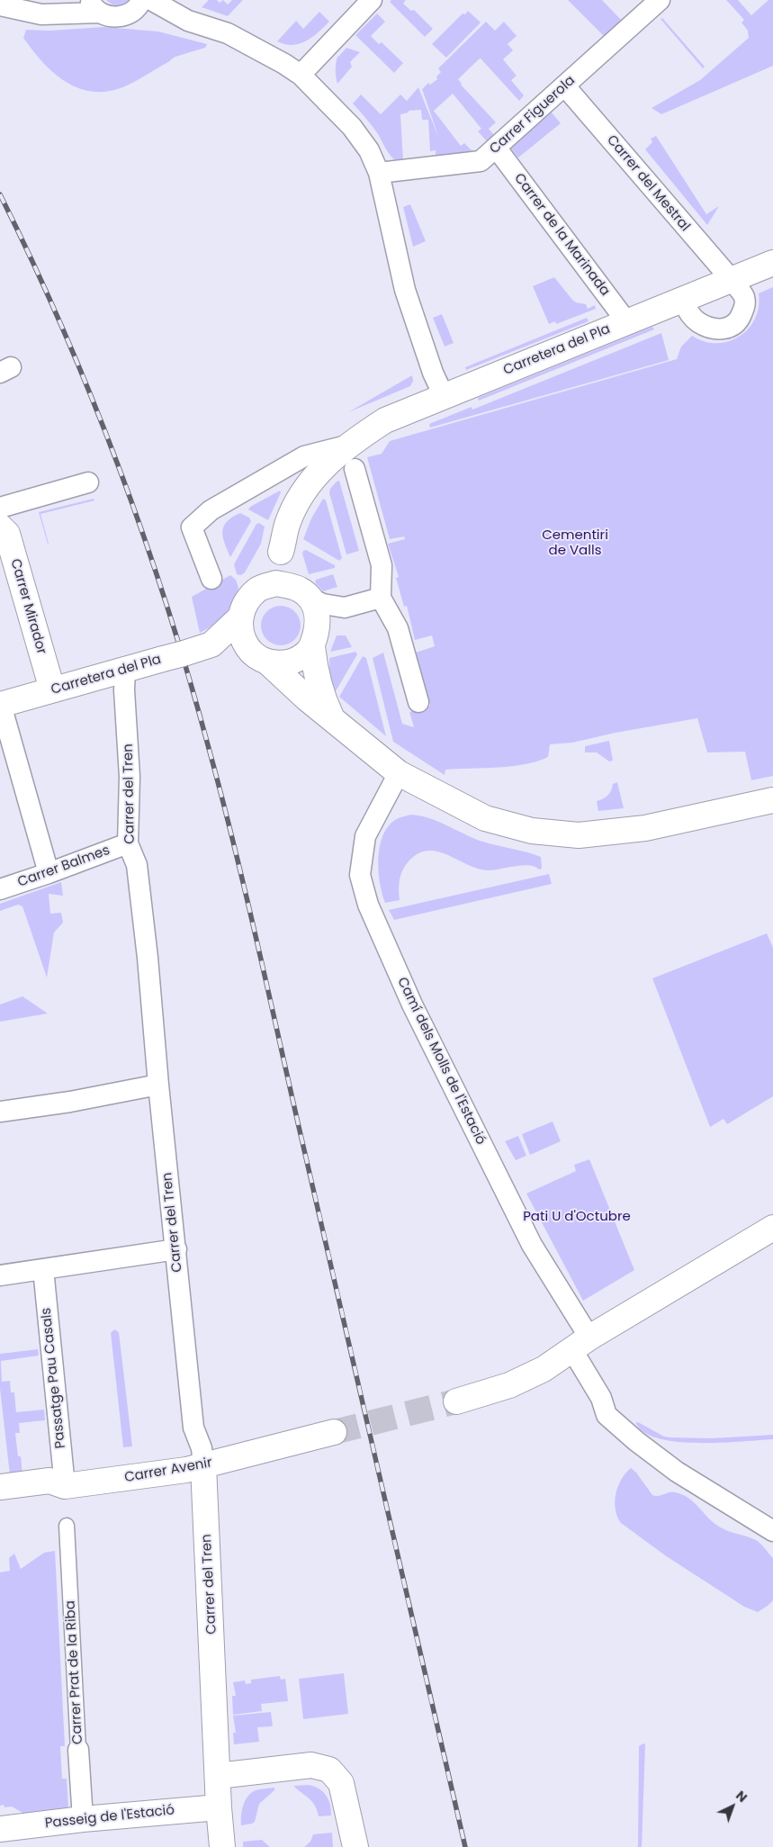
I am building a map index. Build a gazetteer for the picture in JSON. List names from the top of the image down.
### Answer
{
  "streets": {
    "street": [
      "Carrer Figuerola",
      "Carrer del Mestral",
      "Carrer de la Marinada",
      "Carretera del Pla",
      "Carrer Mirador",
      "Carrer del Tren",
      "Carrer Balmes",
      "Camí dels Molls de l'Estació",
      "Passatge Pau Casals",
      "Carrer Avenir",
      "Carrer Prat de la Riba",
      "Passeig de l'Estació"
    ]
  },
  "crossings": [
    ["Carrer Figuerola", "Carrer del Mestral"],
    ["Carrer Figuerola", "Carrer de la Marinada"],
    ["Carrer del Mestral", "Carretera del Pla"],
    ["Carrer de la Marinada", "Carretera del Pla"],
    ["Carretera del Pla", "Carrer Mirador"],
    ["Carretera del Pla", "Carrer del Tren"],
    ["Carrer del Tren", "Carrer Balmes"],
    ["Carrer del Tren", "Carrer Avenir"],
    ["Carrer del Tren", "Passeig de l'Estació"],
    ["Passatge Pau Casals", "Carrer Avenir"],
    ["Carrer Prat de la Riba", "Passeig de l'Estació"]
  ],
  "parks": ["Cementiri de Valls", "Pati U d'Octubre"],
  "north": "top right"
}
